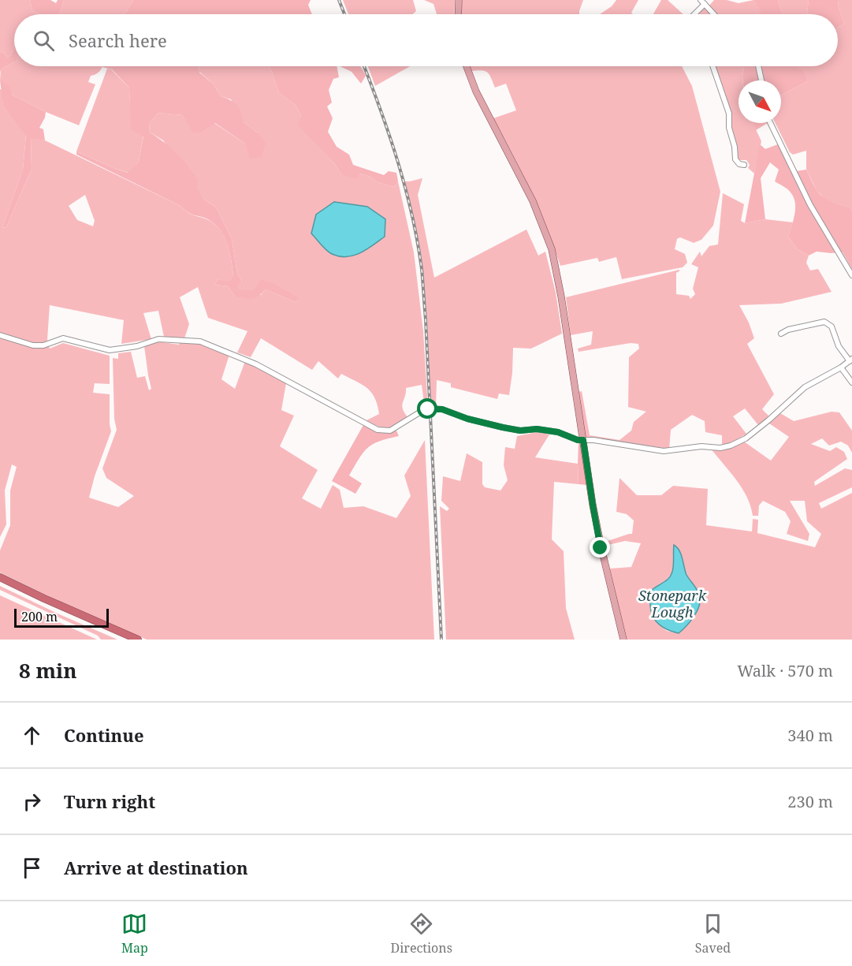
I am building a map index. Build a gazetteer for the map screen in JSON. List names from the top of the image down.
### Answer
{
  "water": ["Stonepark Lough"],
  "scale_bar": "200 m",
  "north": "bottom right",
  "page": {
    "search": "Search here",
    "scale": "200 m",
    "heading": ["8 min", "Walk · 570 m"],
    "list": [
      ["Continue", "340 m"],
      ["Turn right", "230 m"],
      "Arrive at destination"
    ],
    "nav": ["Map", "Directions", "Saved"]
  }
}
